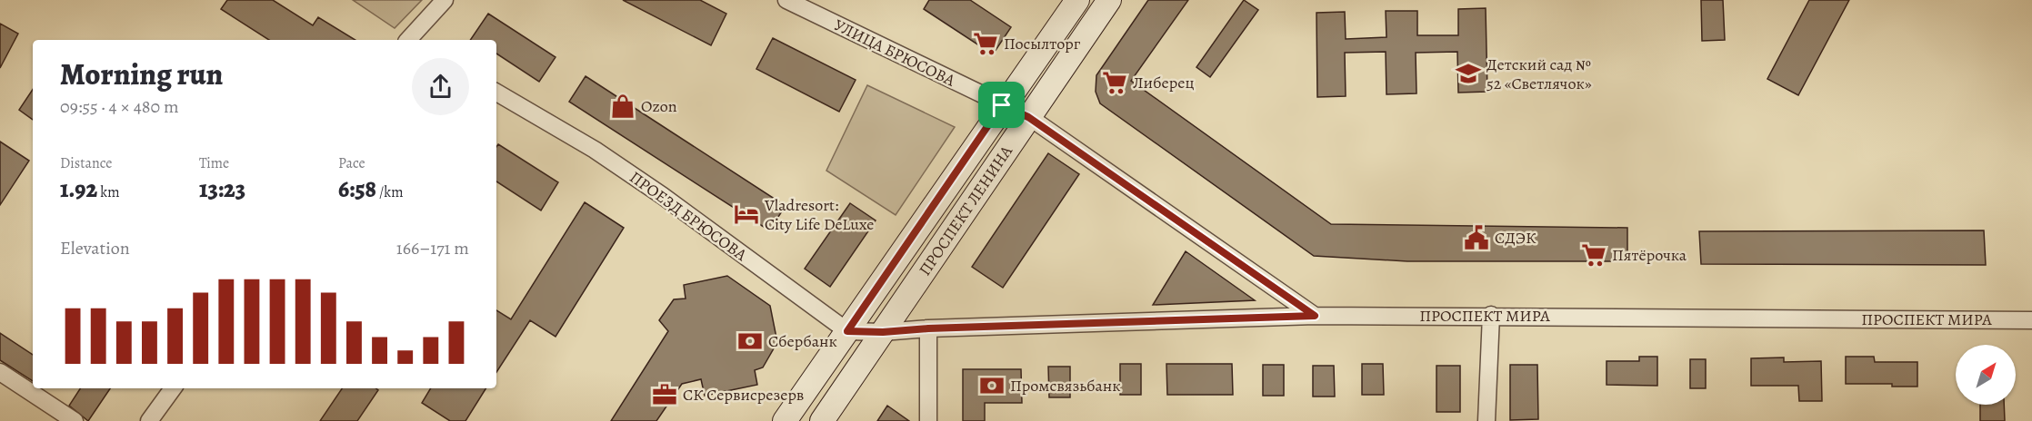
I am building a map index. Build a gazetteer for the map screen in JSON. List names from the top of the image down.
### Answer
{
  "streets": {
    "main road": ["ПРОСПЕКТ ЛЕНИНА"],
    "street": ["УЛИЦА БРЮСОВА", "ПРОЕЗД БРЮСОВА", "ПРОСПЕКТ МИРА"]
  },
  "crossings": [
    ["УЛИЦА БРЮСОВА", "ПРОСПЕКТ ЛЕНИНА"],
    ["ПРОСПЕКТ ЛЕНИНА", "ПРОЕЗД БРЮСОВА"],
    ["ПРОСПЕКТ ЛЕНИНА", "ПРОСПЕКТ МИРА"]
  ],
  "places": {
    "supermarket": ["Посылторг", "Либерец", "Пятёрочка"],
    "school or university": ["Детский сад № 52 «Светлячок»"],
    "shop": ["Ozon"],
    "hotel": ["Vladresort: City Life DeLuxe"],
    "public building": ["СДЭК"],
    "bank": ["Сбербанк", "Промсвязьбанк"],
    "office": ["СК Сервисрезерв"]
  },
  "north": "top right",
  "page": {
    "heading": ["Morning run", "09:55 · 4 × 480 m"],
    "stats": [
      ["Distance", "1.92 km"],
      ["Time", "13:23"],
      ["Pace", "6:58 /km"]
    ],
    "chart": ["Elevation", "166–171 m"]
  }
}
